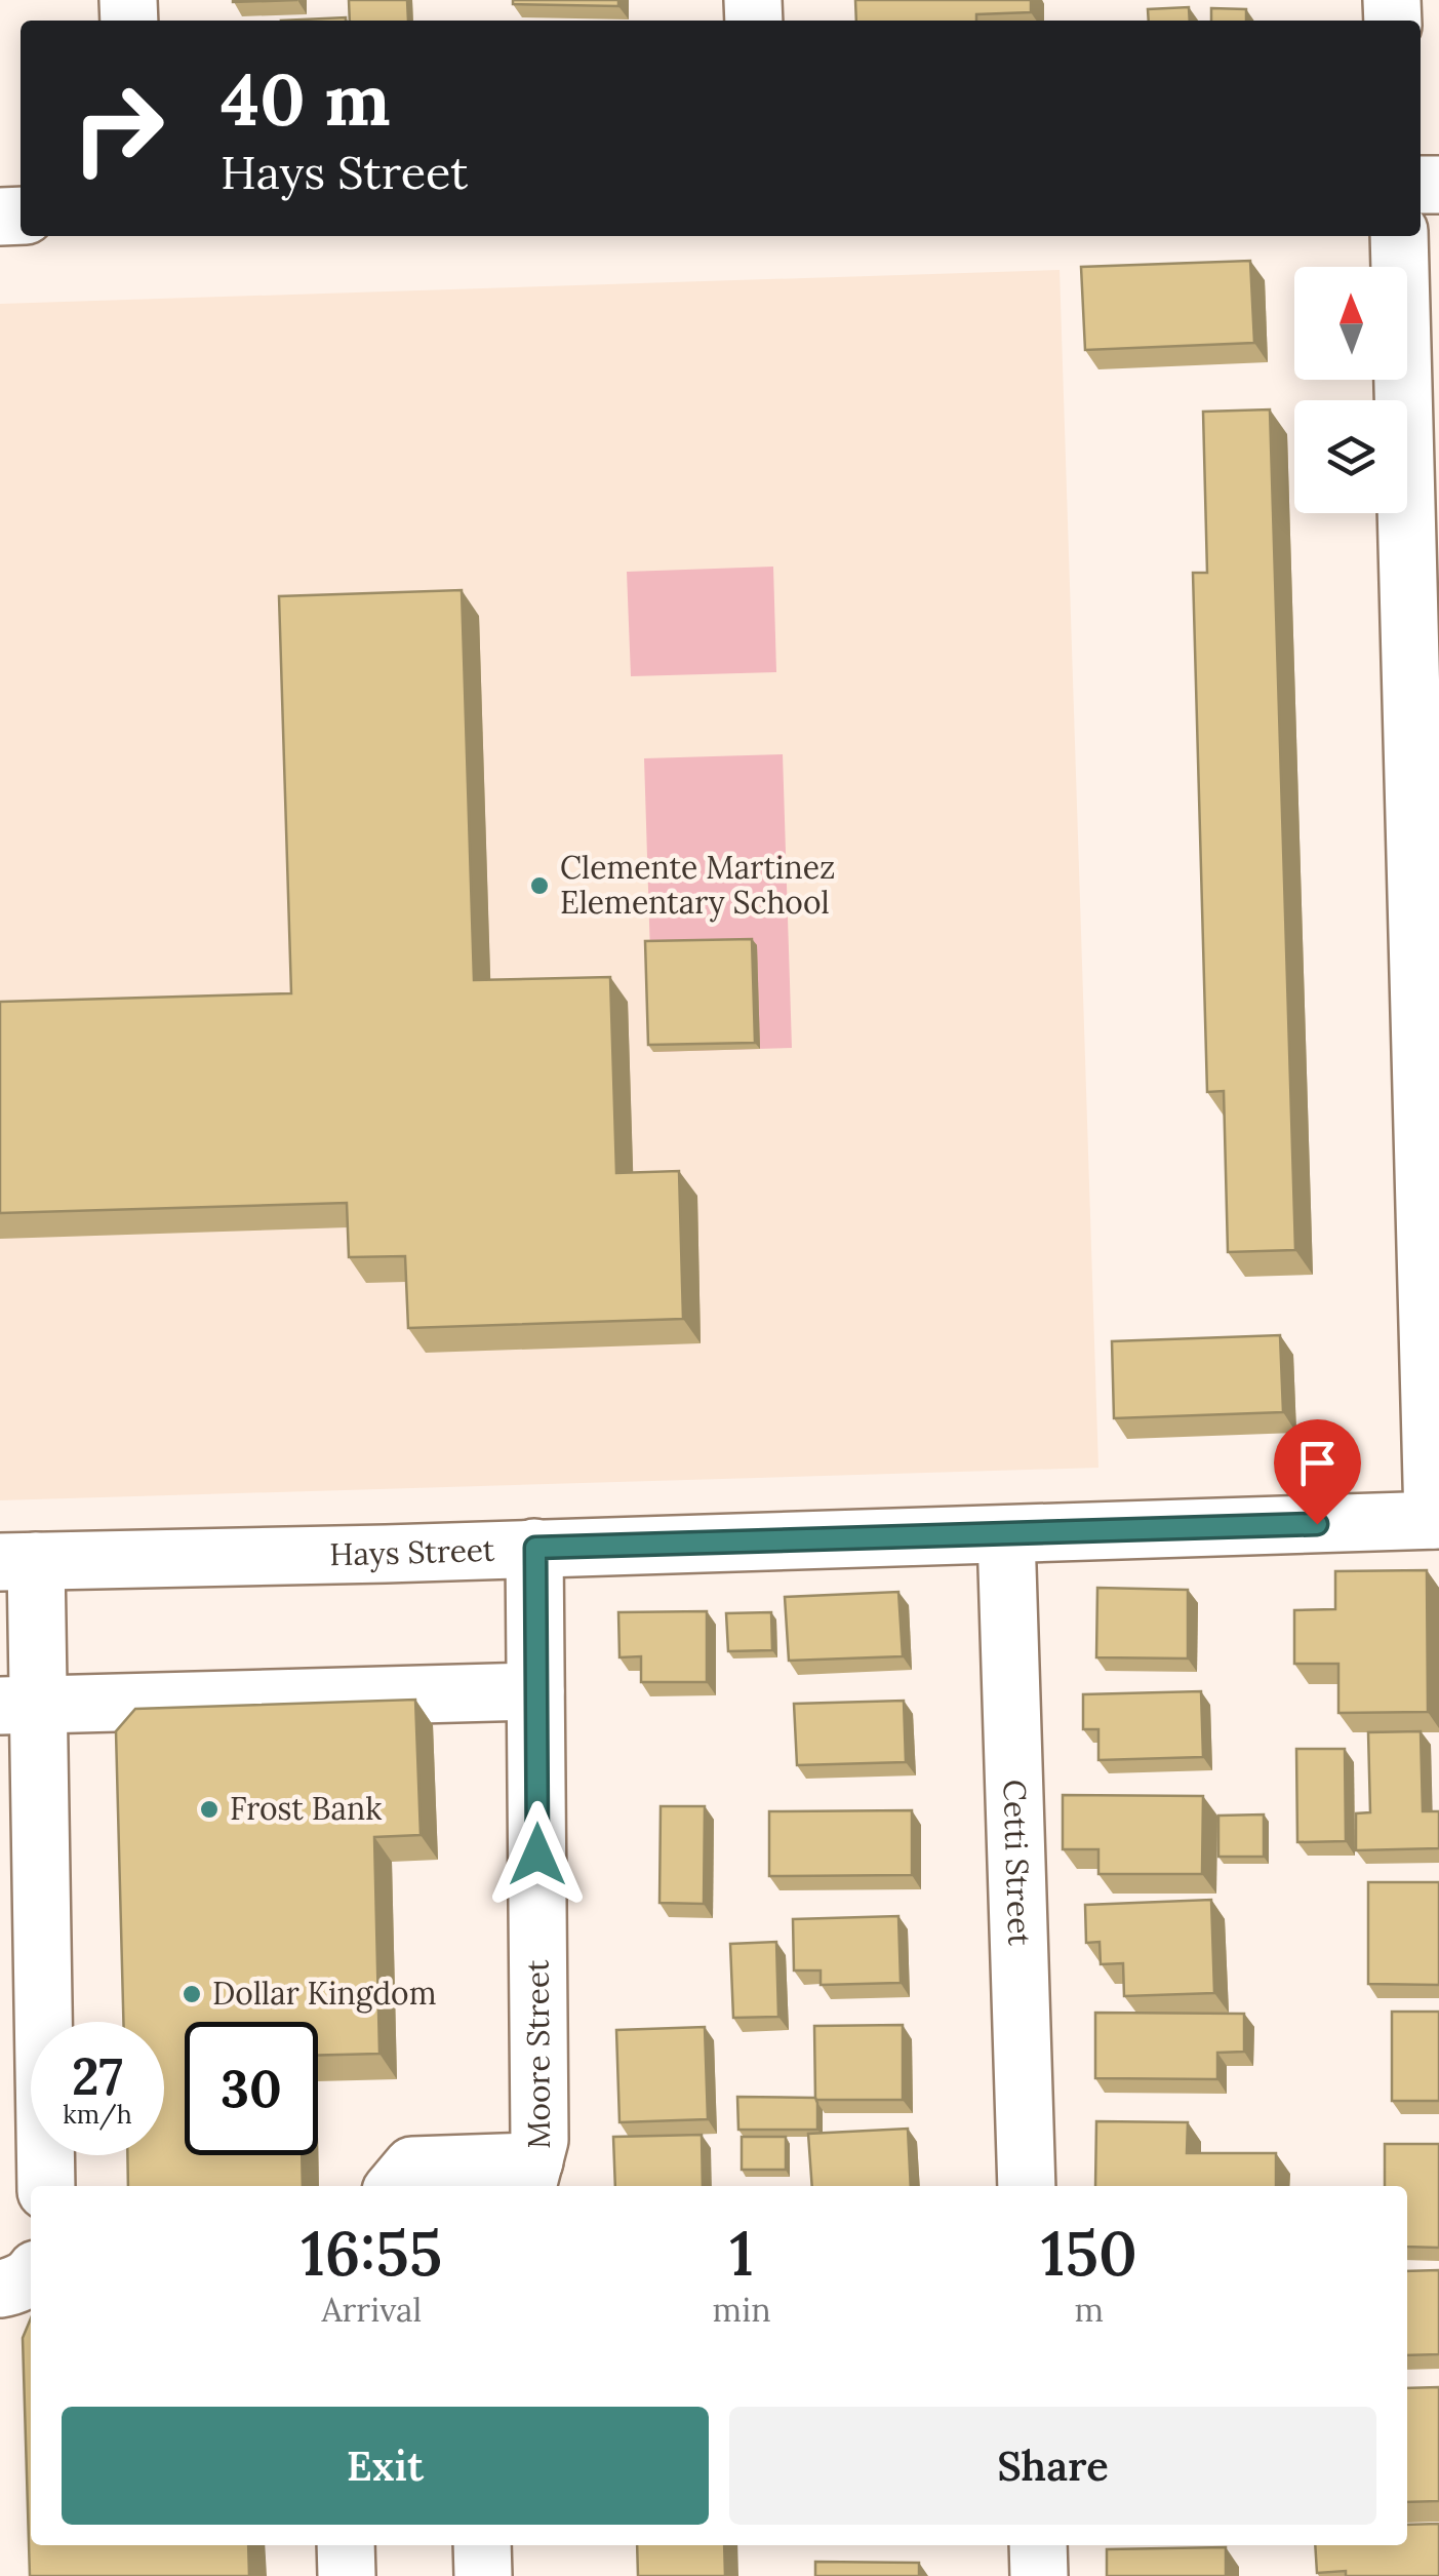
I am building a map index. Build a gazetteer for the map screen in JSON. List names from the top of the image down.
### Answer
{
  "streets": {
    "street": ["Hays Street", "Cetti Street", "Moore Street"]
  },
  "crossings": [
    ["Hays Street", "Cetti Street"],
    ["Hays Street", "Moore Street"]
  ],
  "places": ["Clemente Martinez Elementary School", "Frost Bank", "Dollar Kingdom"],
  "north": "top",
  "page": {
    "turn": ["40 m", "Hays Street"],
    "speed": "27 km/h",
    "limit": "30",
    "eta": [
      "16:55",
      "Arrival",
      "1",
      "min",
      "150",
      "m"
    ],
    "buttons": ["Exit", "Share"]
  }
}
